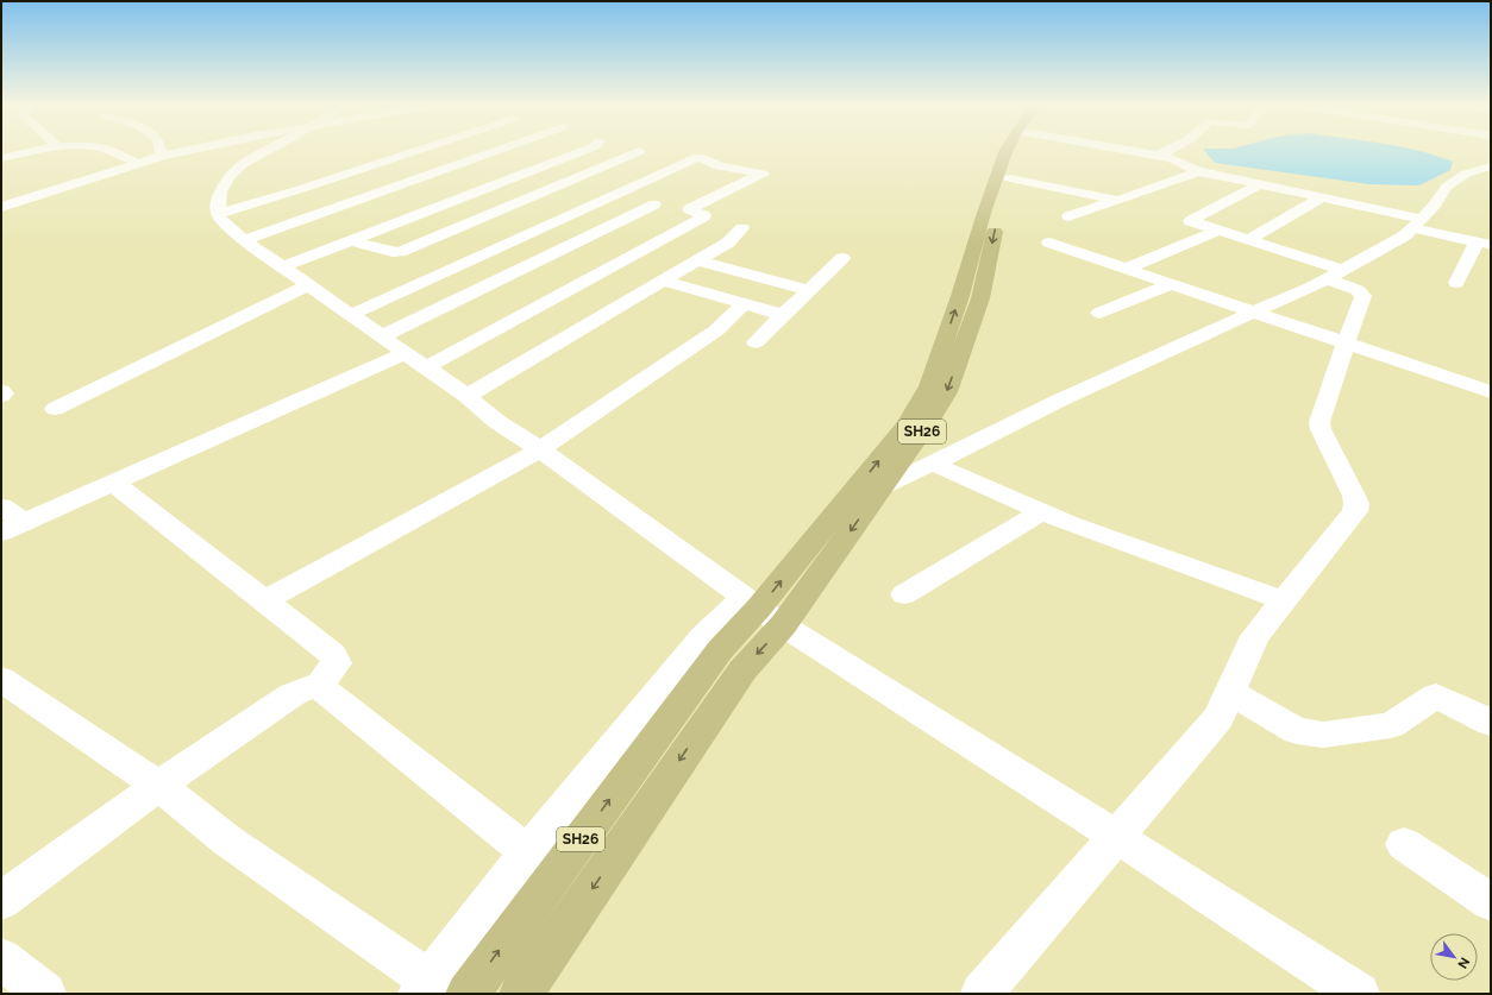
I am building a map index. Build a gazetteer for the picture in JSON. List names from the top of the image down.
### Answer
{
  "streets": {
    "main road": ["SH26"]
  },
  "north": "bottom right"
}
